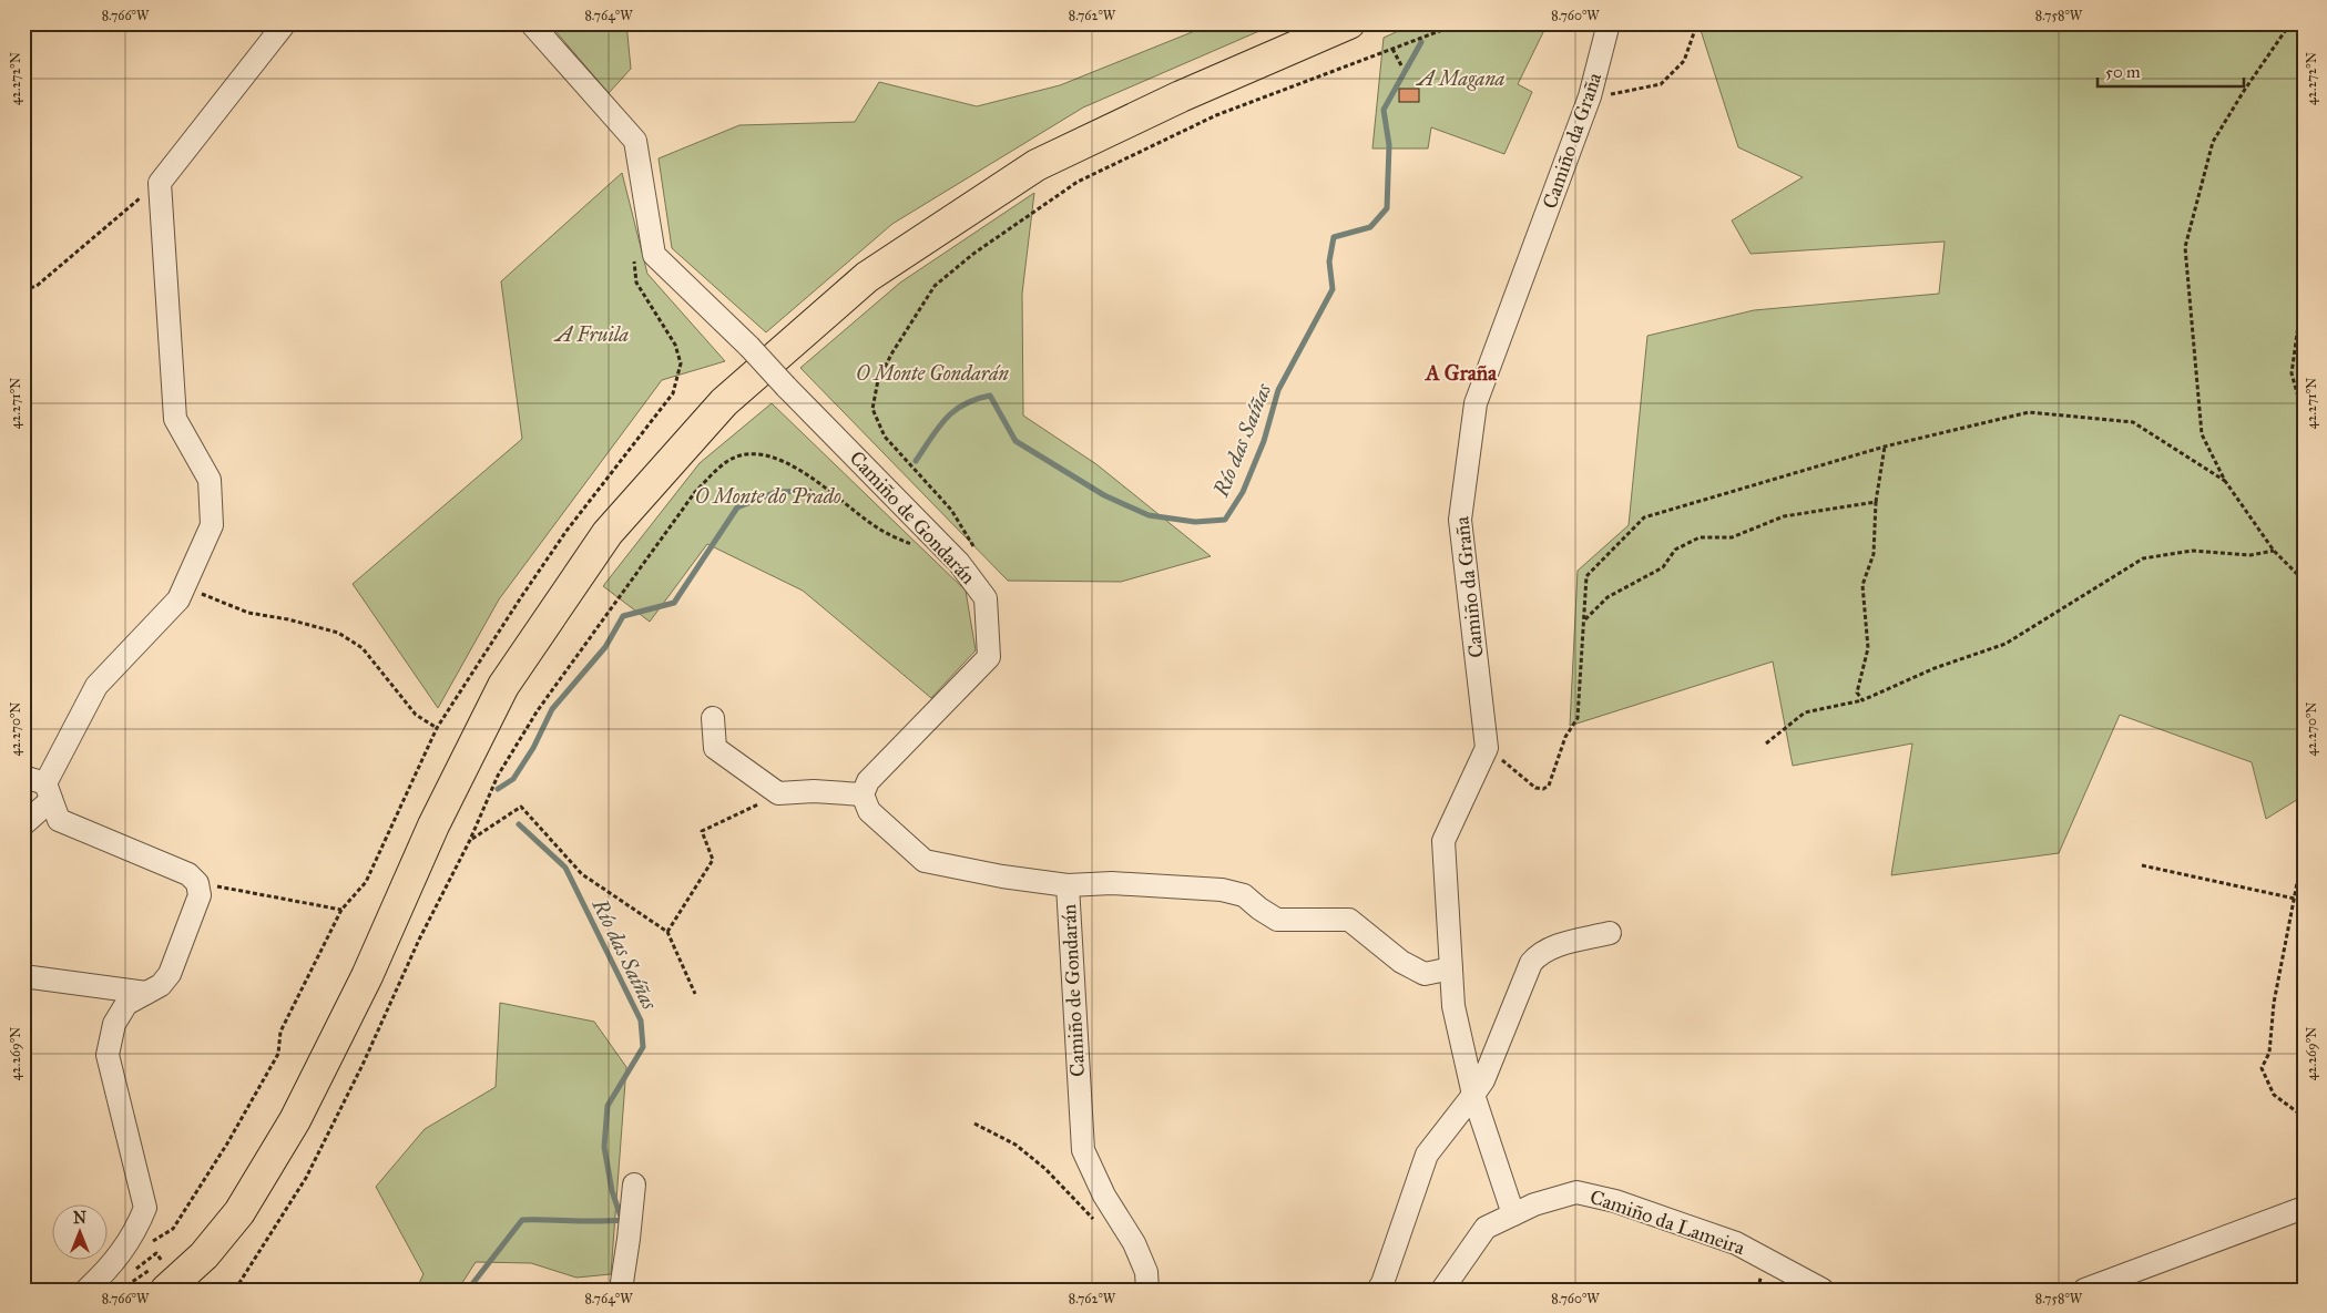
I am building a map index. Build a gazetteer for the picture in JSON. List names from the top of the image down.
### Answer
{
  "streets": {
    "street": ["Camiño da Graña", "Camiño de Gondarán", "Camiño da Lameira"]
  },
  "districts": ["A Graña"],
  "water": ["Río das Saíñas"],
  "parks": [
    "A Magana",
    "A Fruila",
    "O Monte Gondarán",
    "O Monte do Prado"
  ],
  "scale_bar": "50 m",
  "north": "top",
  "coordinates": [
    "8.766°W",
    "8.764°W",
    "8.762°W",
    "8.760°W",
    "8.758°W",
    "42.272°N",
    "42.271°N",
    "42.270°N",
    "42.269°N"
  ]
}
